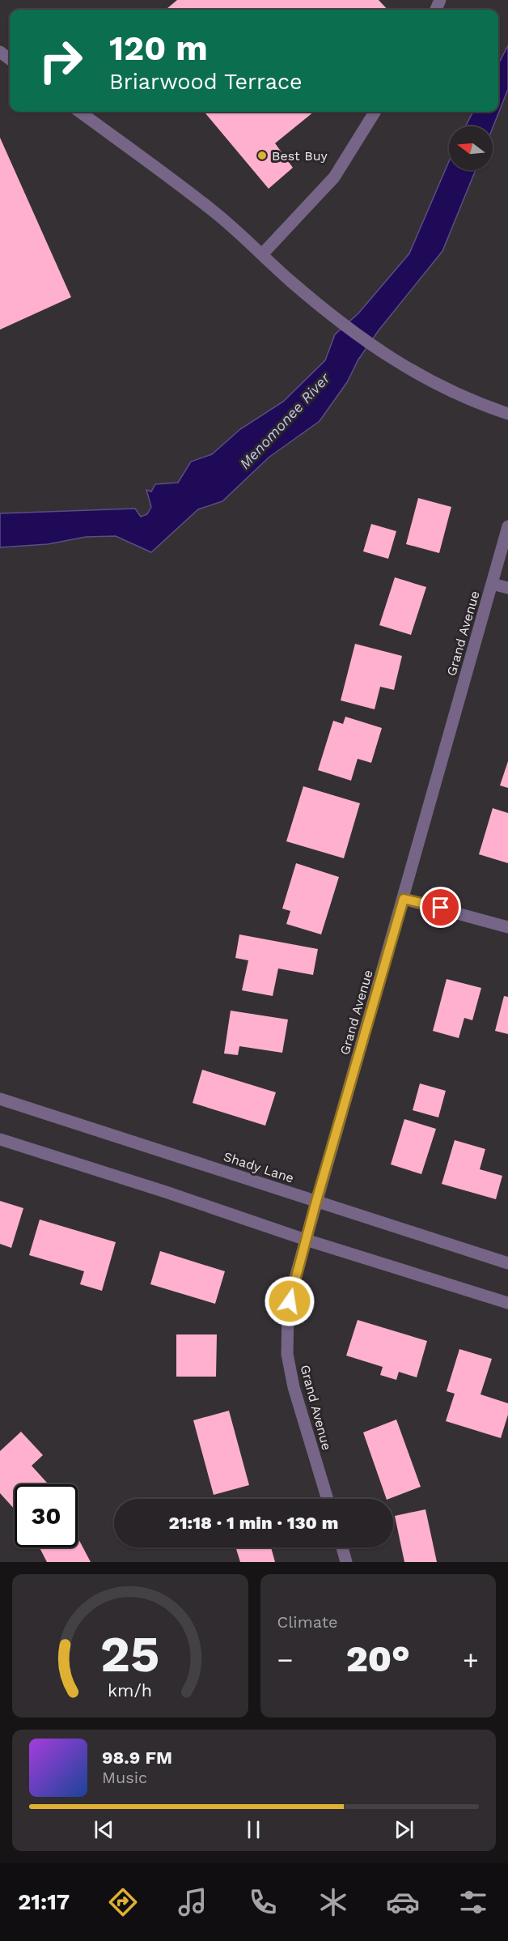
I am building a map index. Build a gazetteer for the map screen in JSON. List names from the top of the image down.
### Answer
{
  "streets": {
    "street": ["Grand Avenue", "Shady Lane"]
  },
  "crossings": [
    ["Grand Avenue", "Shady Lane"]
  ],
  "water": ["Menomonee River"],
  "places": ["Best Buy"],
  "north": "left",
  "page": {
    "turn": ["120 m", "Briarwood Terrace"],
    "limit": "30",
    "trip": "21:18 · 1 min · 130 m",
    "tile": "Climate",
    "heat": ["−", "20°", "+"],
    "song": ["98.9 FM", "Music"],
    "tabs": "21:17",
    "gauge": ["25", "km/h"]
  }
}
